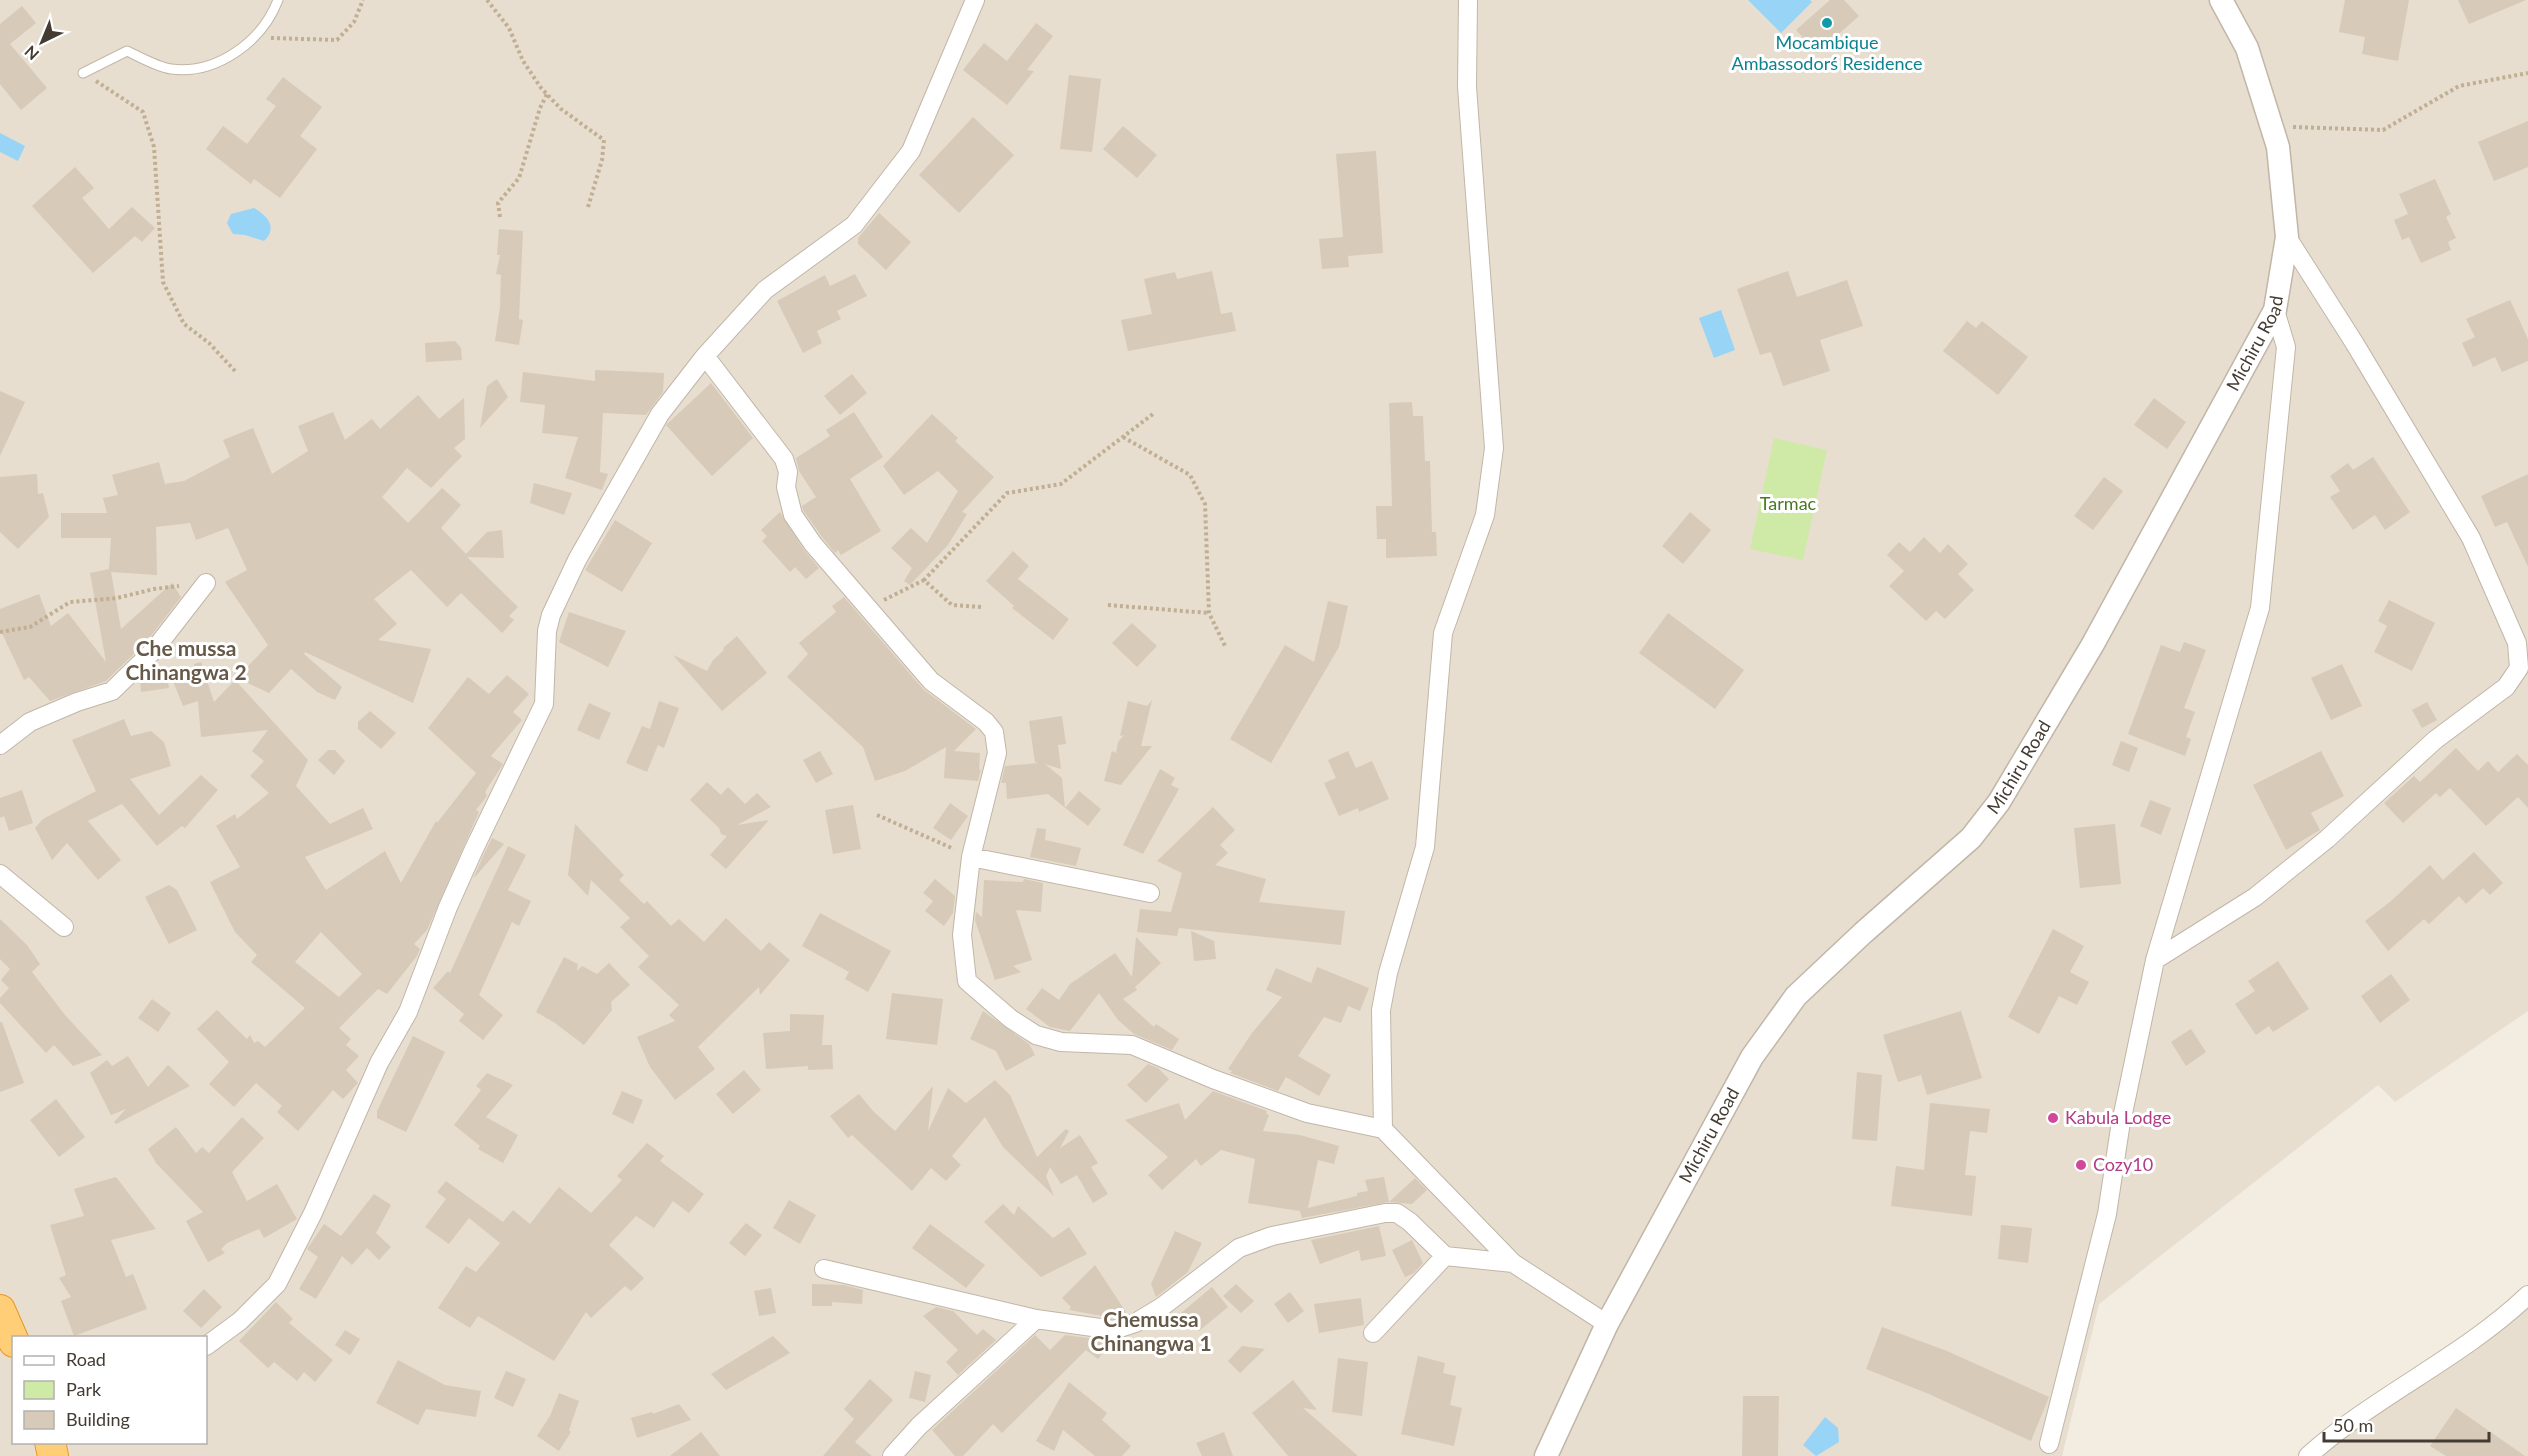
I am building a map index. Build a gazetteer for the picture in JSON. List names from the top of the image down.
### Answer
{
  "streets": {
    "street": ["Michiru Road"]
  },
  "districts": ["Che mussa Chinangwa 2", "Chemussa Chinangwa 1"],
  "parks": ["Tarmac"],
  "places": ["Mocambique Ambassodorś Residence", "Kabula Lodge", "Cozy10"],
  "legend": ["Road", "Park", "Building"],
  "scale_bar": "50 m",
  "north": "bottom left"
}
